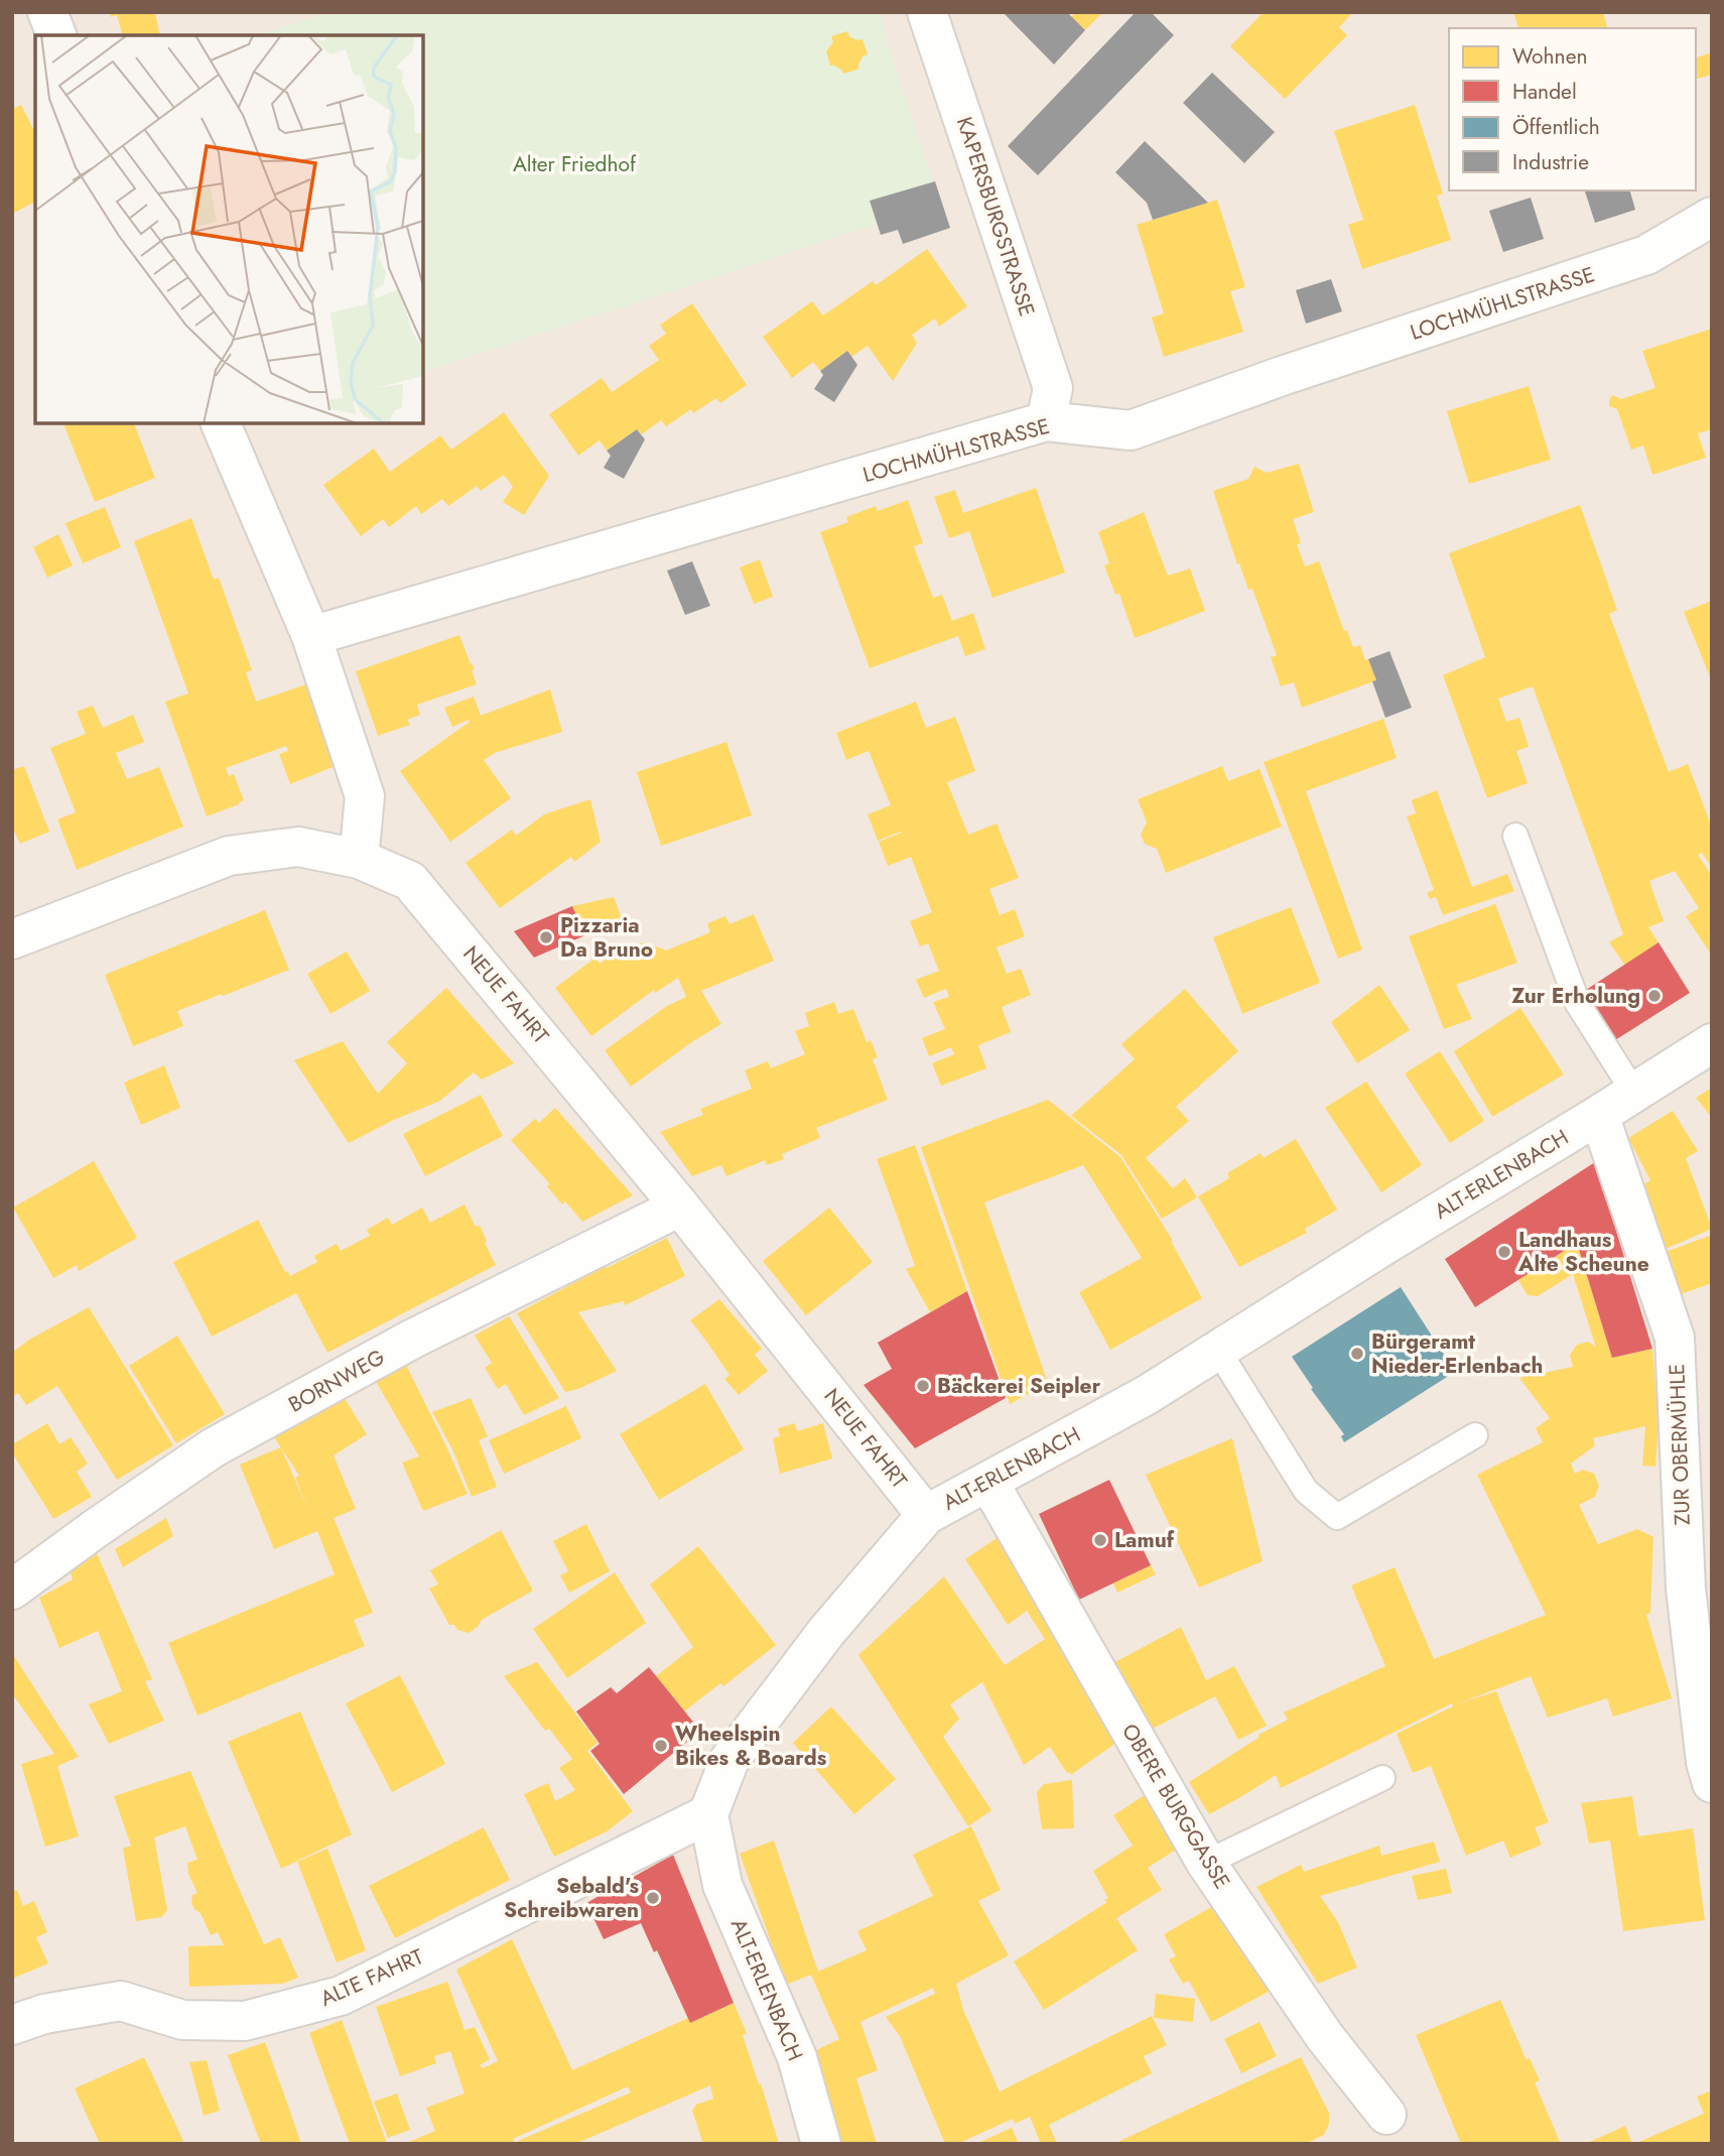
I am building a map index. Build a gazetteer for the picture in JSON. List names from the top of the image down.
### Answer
{
  "streets": {
    "street": [
      "KAPERSBURGSTRASSE",
      "LOCHMÜHLSTRASSE",
      "NEUE FAHRT",
      "ALT-ERLENBACH",
      "BORNWEG",
      "ZUR OBERMÜHLE",
      "OBERE BURGGASSE",
      "ALTE FAHRT"
    ]
  },
  "crossings": [
    ["KAPERSBURGSTRASSE", "LOCHMÜHLSTRASSE"],
    ["NEUE FAHRT", "ALT-ERLENBACH"],
    ["NEUE FAHRT", "BORNWEG"],
    ["ALT-ERLENBACH", "ZUR OBERMÜHLE"],
    ["ALT-ERLENBACH", "OBERE BURGGASSE"],
    ["ALT-ERLENBACH", "ALTE FAHRT"]
  ],
  "parks": ["Alter Friedhof"],
  "places": [
    "Pizzaria Da Bruno",
    "Zur Erholung",
    "Landhaus Alte Scheune",
    "Bürgeramt Nieder-Erlenbach",
    "Bäckerei Seipler",
    "Lamuf",
    "Wheelspin Bikes & Boards",
    "Sebald's Schreibwaren"
  ],
  "legend": [
    "Wohnen",
    "Handel",
    "Öffentlich",
    "Industrie"
  ]
}
